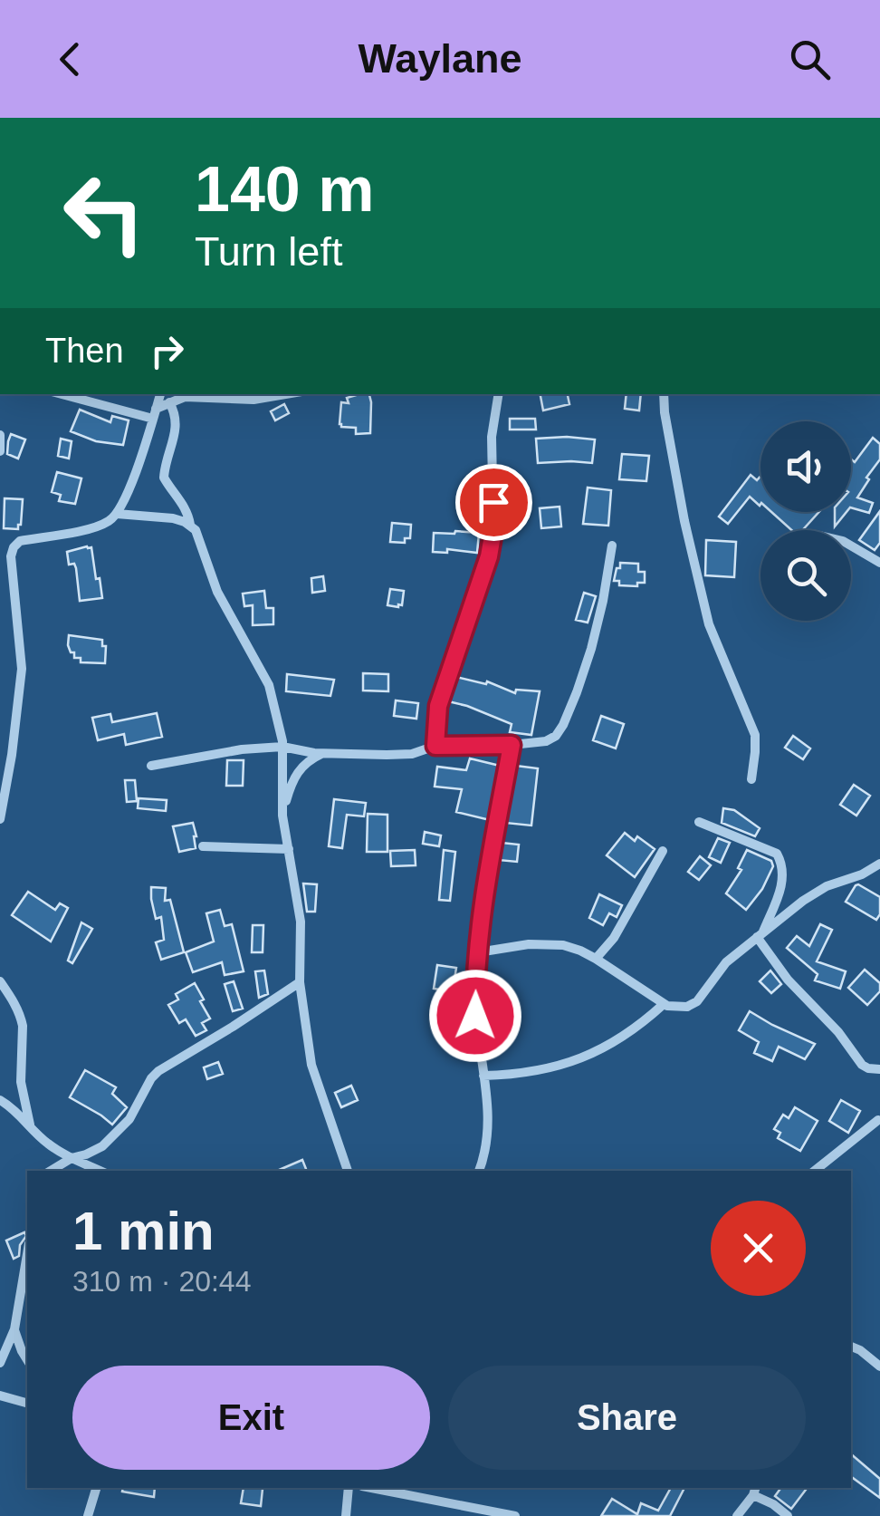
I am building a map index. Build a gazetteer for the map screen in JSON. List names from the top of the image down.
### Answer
{
  "page": {
    "header": "Waylane",
    "turn": ["140 m", "Turn left"],
    "then": "Then",
    "heading": ["1 min", "310 m · 20:44"],
    "buttons": ["Exit", "Share"]
  }
}
